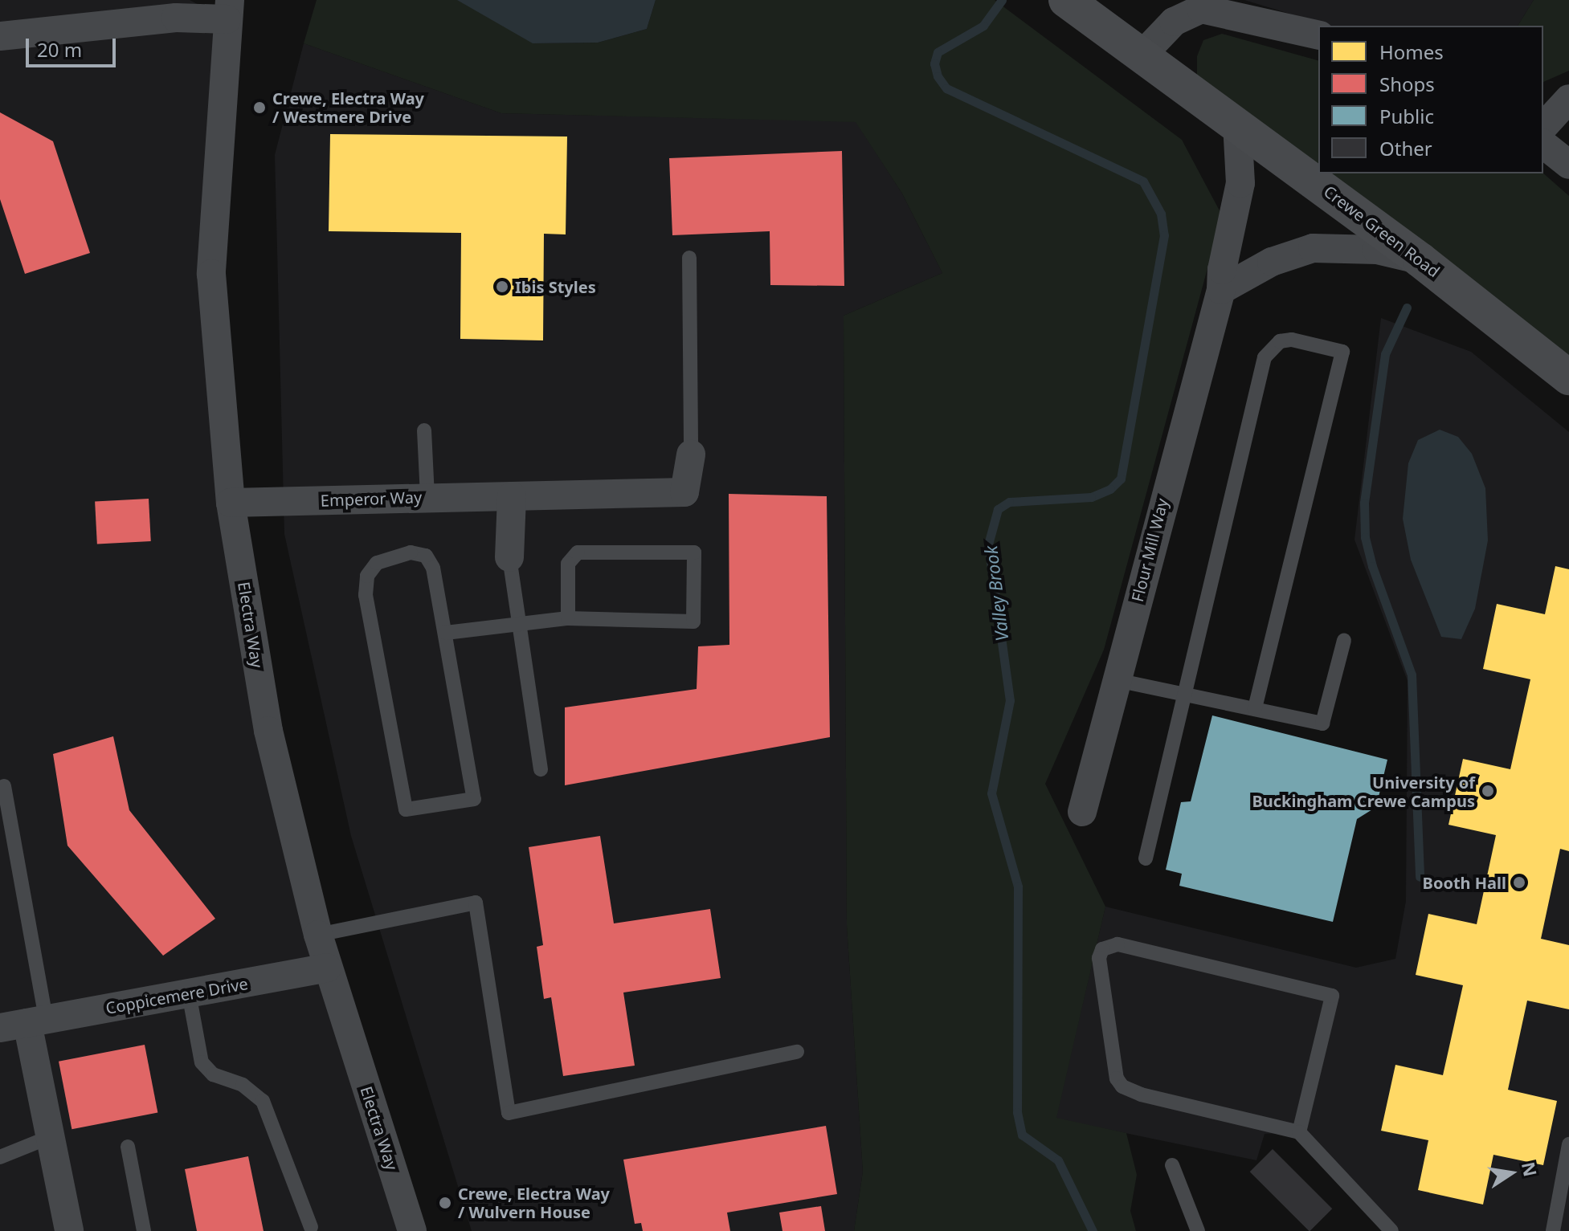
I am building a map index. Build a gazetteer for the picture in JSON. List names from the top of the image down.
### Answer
{
  "streets": {
    "main road": ["Crewe Green Road"],
    "street": [
      "Emperor Way",
      "Flour Mill Way",
      "Electra Way",
      "Coppicemere Drive"
    ]
  },
  "crossings": [
    ["Crewe Green Road", "Flour Mill Way"],
    ["Emperor Way", "Electra Way"],
    ["Electra Way", "Coppicemere Drive"]
  ],
  "water": ["Valley Brook"],
  "places": [
    "Crewe, Electra Way / Westmere Drive",
    "Ibis Styles",
    "University of Buckingham Crewe Campus",
    "Booth Hall",
    "Crewe, Electra Way / Wulvern House"
  ],
  "legend": [
    "Homes",
    "Shops",
    "Public",
    "Other"
  ],
  "scale_bar": "20 m",
  "north": "right"
}
